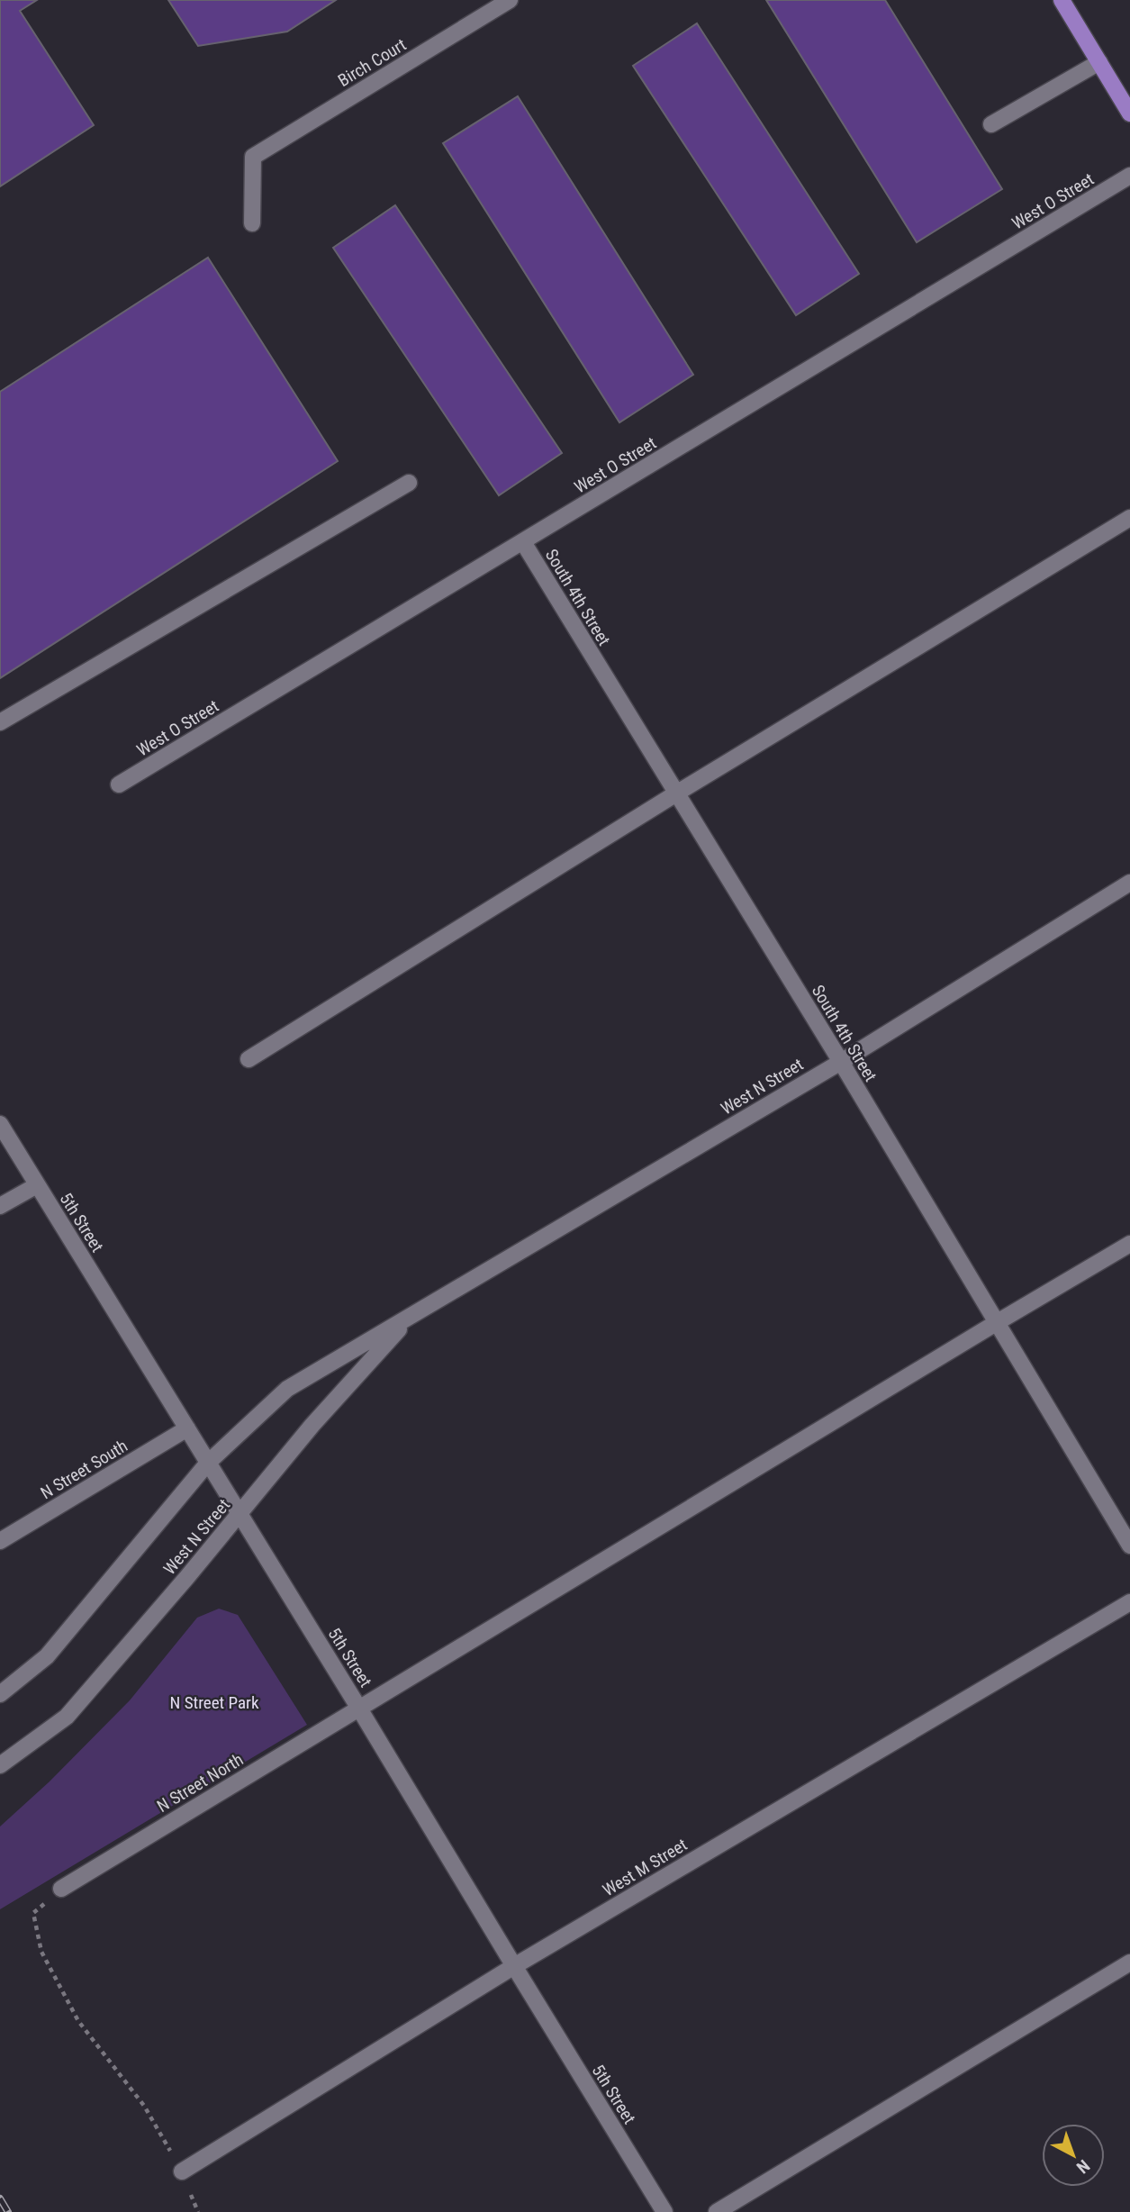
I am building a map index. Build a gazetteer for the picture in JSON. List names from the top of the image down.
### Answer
{
  "streets": {
    "street": [
      "Birch Court",
      "West O Street",
      "South 4th Street",
      "West N Street",
      "5th Street",
      "N Street South",
      "N Street North",
      "West M Street"
    ]
  },
  "crossings": [
    ["West O Street", "South 4th Street"],
    ["South 4th Street", "West N Street"],
    ["South 4th Street", "N Street North"],
    ["West N Street", "5th Street"],
    ["5th Street", "N Street South"],
    ["5th Street", "N Street North"],
    ["5th Street", "West M Street"]
  ],
  "parks": ["N Street Park"],
  "north": "bottom right"
}
